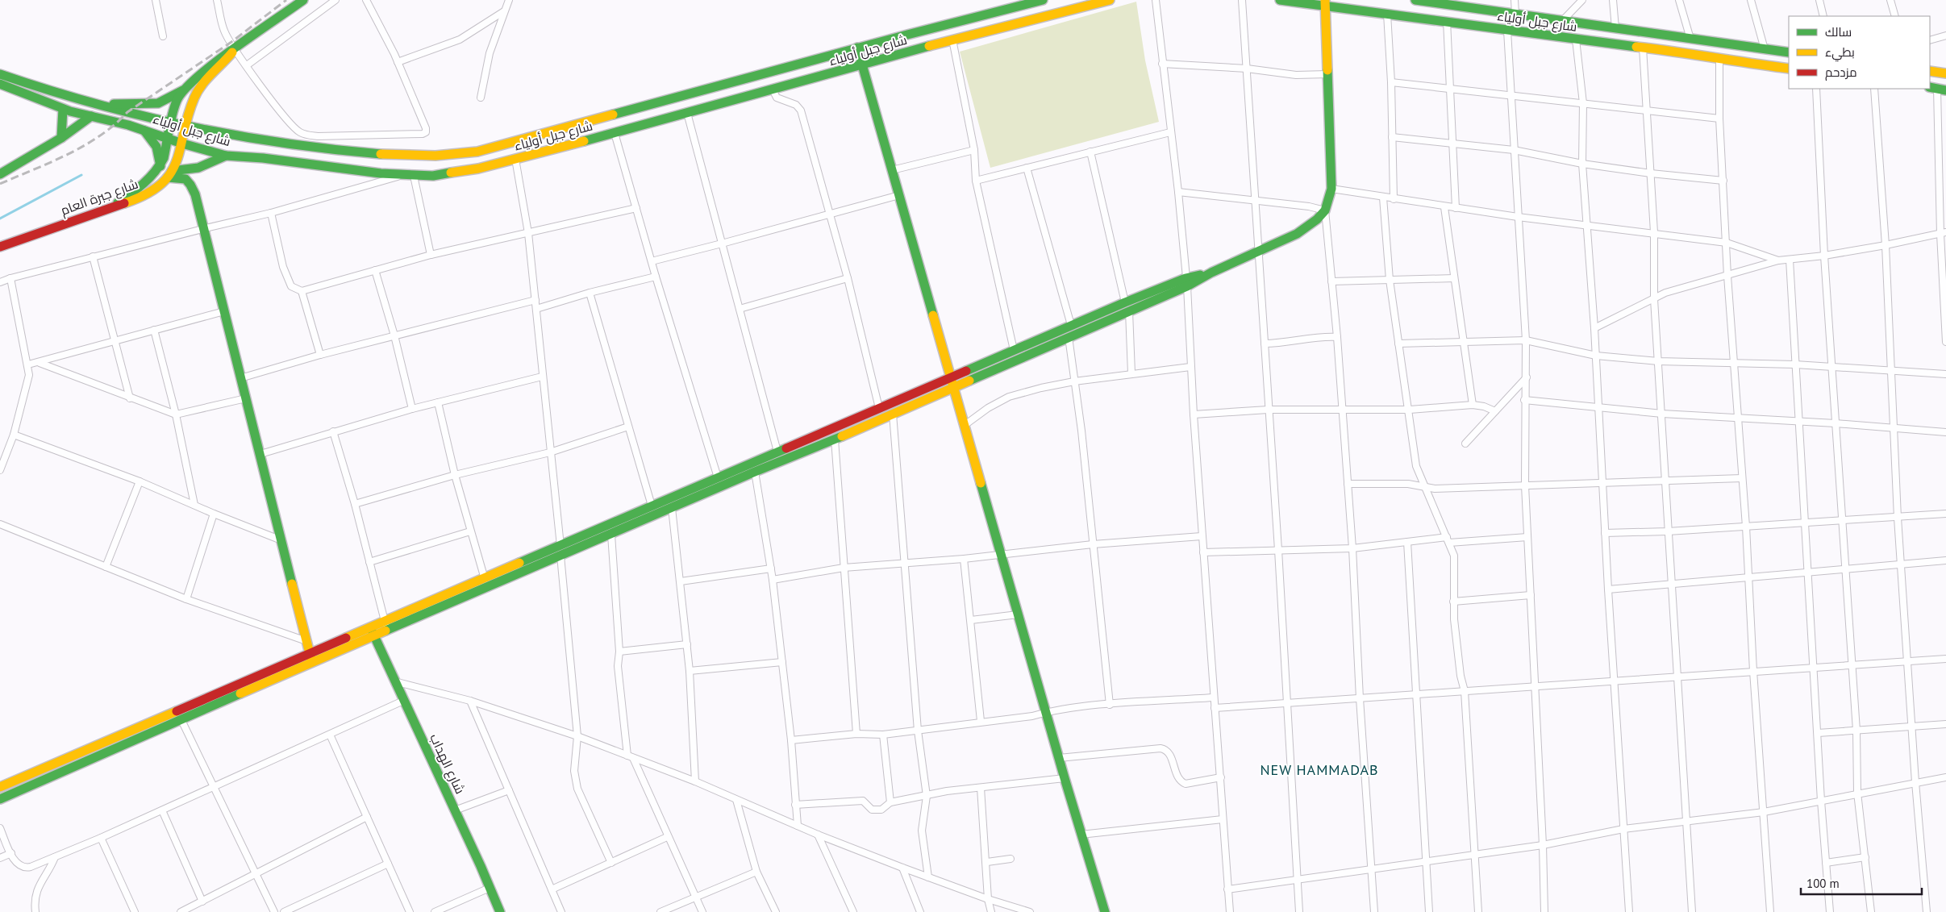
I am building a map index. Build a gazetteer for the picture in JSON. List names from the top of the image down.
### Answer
{
  "streets": {
    "street": ["شارع جبل أولياء", "شارع جبرة العام", "شارع الهداب"]
  },
  "crossings": [
    ["شارع جبل أولياء", "شارع جبرة العام"]
  ],
  "districts": ["NEW HAMMADAB"],
  "legend": ["سالك", "بطيء", "مزدحم"],
  "scale_bar": "100 m"
}
